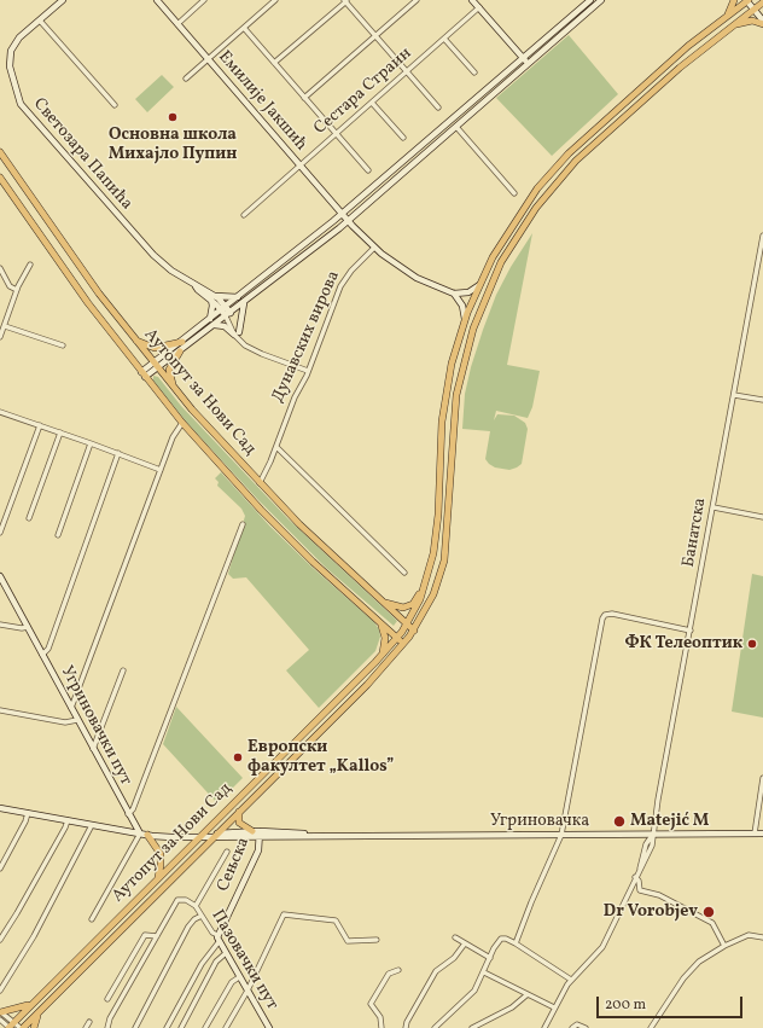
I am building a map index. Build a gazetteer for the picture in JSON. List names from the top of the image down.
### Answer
{
  "streets": {
    "main road": [
      "Емилије Јакшић",
      "Светозара Папића",
      "Аутопут за Нови Сад",
      "Угриновачки пут",
      "Угриновачка",
      "Сењска",
      "Пазовачки пут"
    ],
    "street": ["Сестара Страин", "Дунавских вирова", "Банатска"]
  },
  "crossings": [
    ["Сестара Страин", "Емилије Јакшић"],
    ["Дунавских вирова", "Аутопут за Нови Сад"],
    ["Аутопут за Нови Сад", "Угриновачка"],
    ["Банатска", "Угриновачка"],
    ["Угриновачка", "Сењска"],
    ["Сењска", "Пазовачки пут"]
  ],
  "places": [
    "Основна школа Михајло Пупин",
    "ФК Телеоптик",
    "Европски факултет „Kallos”",
    "Matejić M",
    "Dr Vorobjev"
  ],
  "scale_bar": "200 m"
}
